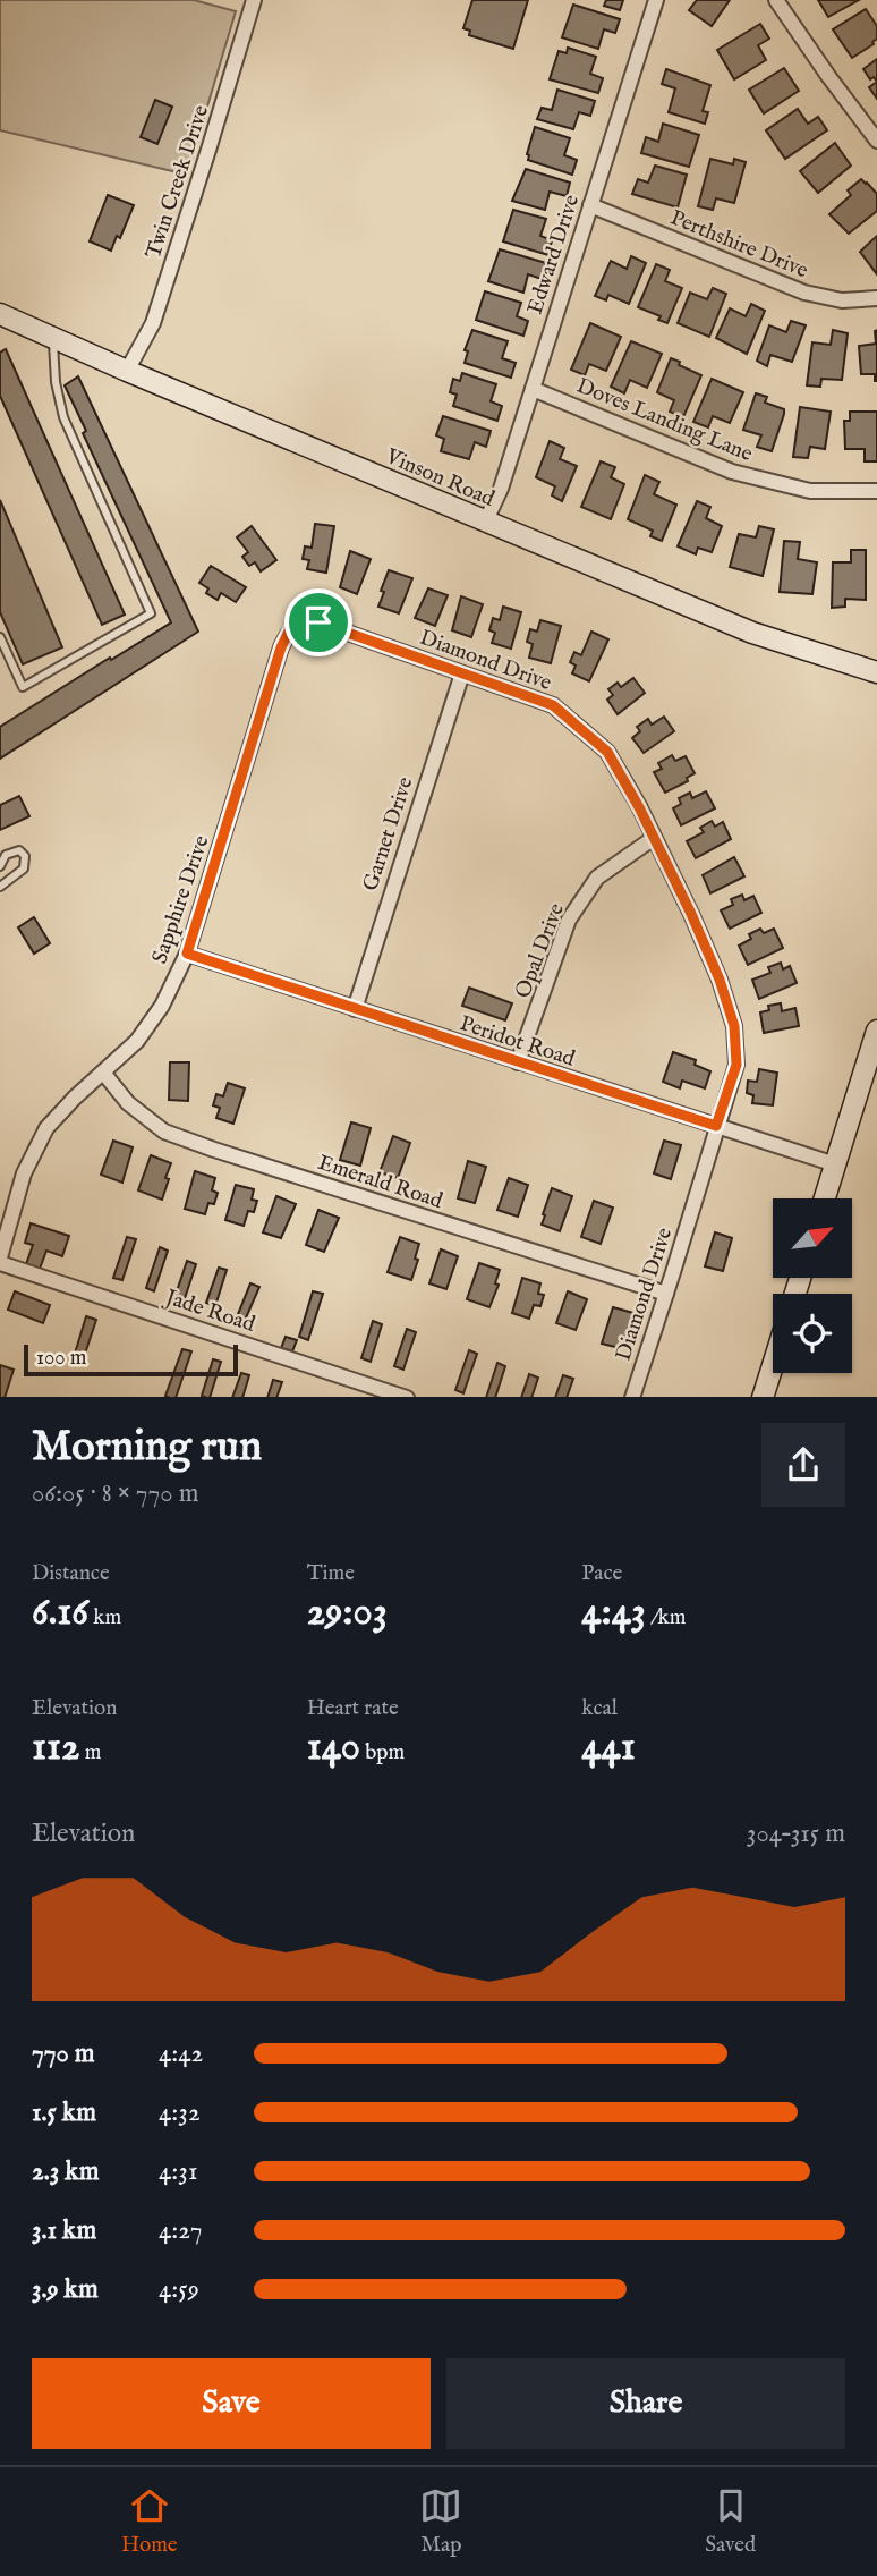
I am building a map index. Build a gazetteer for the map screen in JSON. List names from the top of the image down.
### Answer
{
  "streets": {
    "street": [
      "Twin Creek Drive",
      "Perthshire Drive",
      "Edward Drive",
      "Doves Landing Lane",
      "Vinson Road",
      "Diamond Drive",
      "Garnet Drive",
      "Sapphire Drive",
      "Opal Drive",
      "Peridot Road",
      "Emerald Road",
      "Jade Road"
    ]
  },
  "crossings": [
    ["Twin Creek Drive", "Vinson Road"],
    ["Perthshire Drive", "Edward Drive"],
    ["Edward Drive", "Doves Landing Lane"],
    ["Edward Drive", "Vinson Road"],
    ["Diamond Drive", "Garnet Drive"],
    ["Diamond Drive", "Sapphire Drive"],
    ["Diamond Drive", "Opal Drive"],
    ["Diamond Drive", "Peridot Road"],
    ["Diamond Drive", "Emerald Road"],
    ["Garnet Drive", "Peridot Road"],
    ["Sapphire Drive", "Peridot Road"],
    ["Sapphire Drive", "Emerald Road"],
    ["Sapphire Drive", "Jade Road"],
    ["Opal Drive", "Peridot Road"]
  ],
  "scale_bar": "100 m",
  "north": "top right",
  "page": {
    "scale": "100 m",
    "heading": ["Morning run", "06:05 · 8 × 770 m"],
    "stats": [
      ["Distance", "6.16 km"],
      ["Time", "29:03"],
      ["Pace", "4:43 /km"],
      ["Elevation", "112 m"],
      ["Heart rate", "140 bpm"],
      ["kcal", "441"]
    ],
    "chart": ["Elevation", "304–315 m"],
    "list": [
      {
        "name": "770 m",
        "note": "4:42"
      },
      {
        "name": "1.5 km",
        "note": "4:32"
      },
      {
        "name": "2.3 km",
        "note": "4:31"
      },
      {
        "name": "3.1 km",
        "note": "4:27"
      },
      {
        "name": "3.9 km",
        "note": "4:59"
      }
    ],
    "buttons": ["Save", "Share"],
    "tabs": ["Home", "Map", "Saved"]
  }
}
